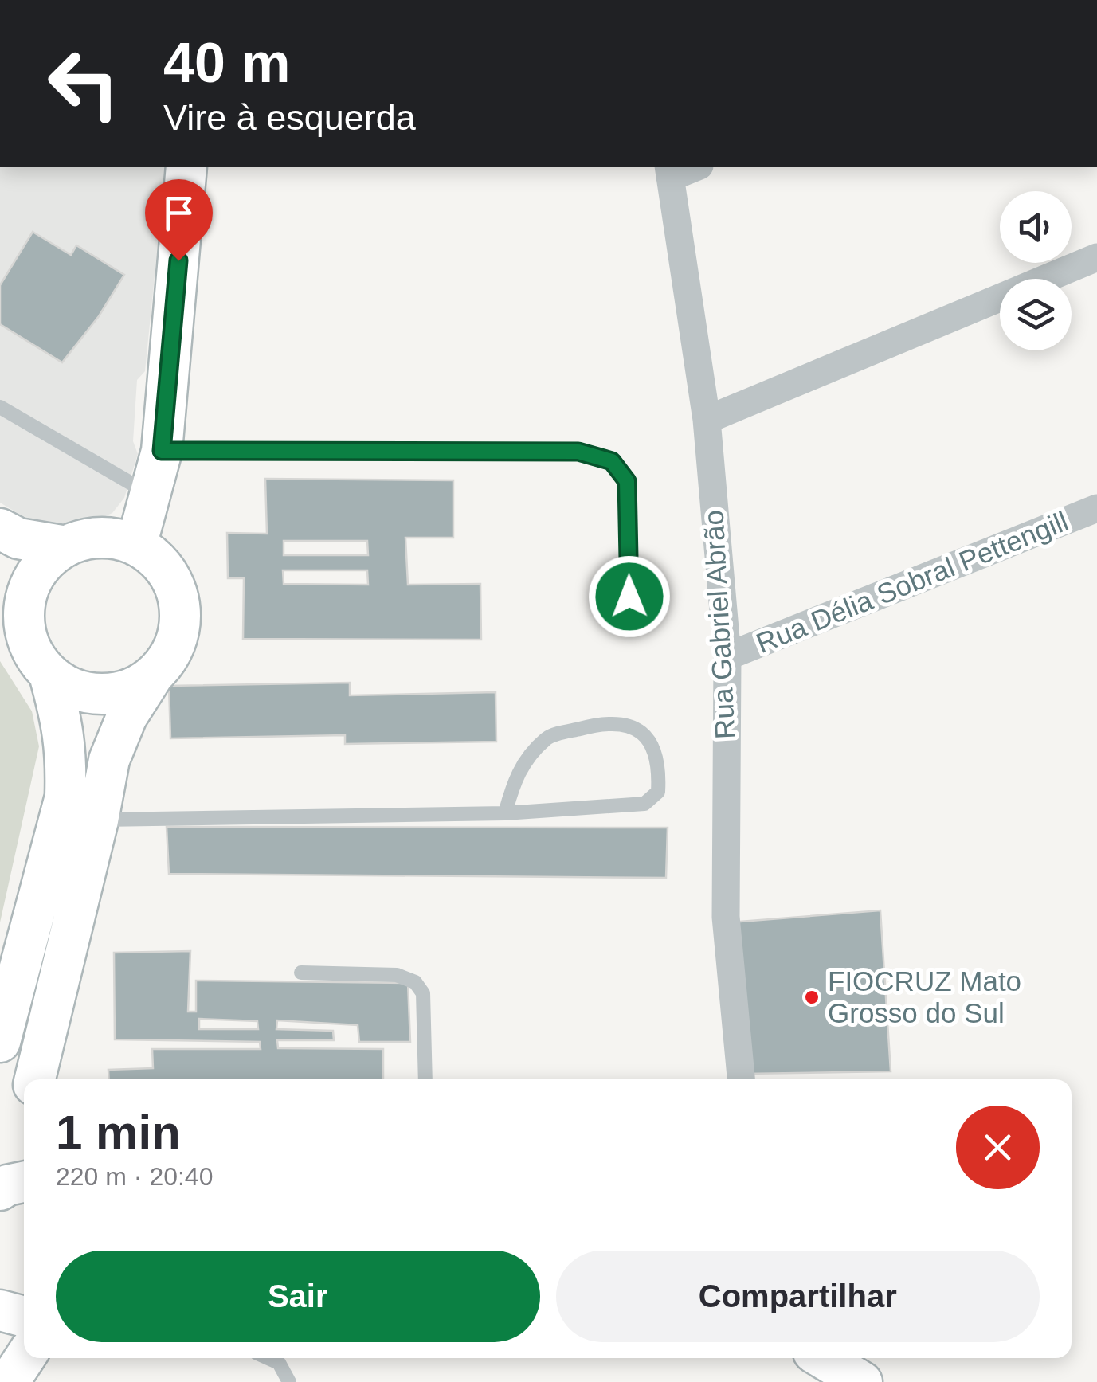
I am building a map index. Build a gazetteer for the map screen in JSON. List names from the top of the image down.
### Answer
{
  "streets": {
    "street": ["Rua Délia Sobral Pettengill", "Rua Gabriel Abrão"]
  },
  "crossings": [
    ["Rua Délia Sobral Pettengill", "Rua Gabriel Abrão"]
  ],
  "places": ["FIOCRUZ Mato Grosso do Sul"],
  "page": {
    "turn": ["40 m", "Vire à esquerda"],
    "heading": ["1 min", "220 m · 20:40"],
    "buttons": ["Sair", "Compartilhar"]
  }
}
